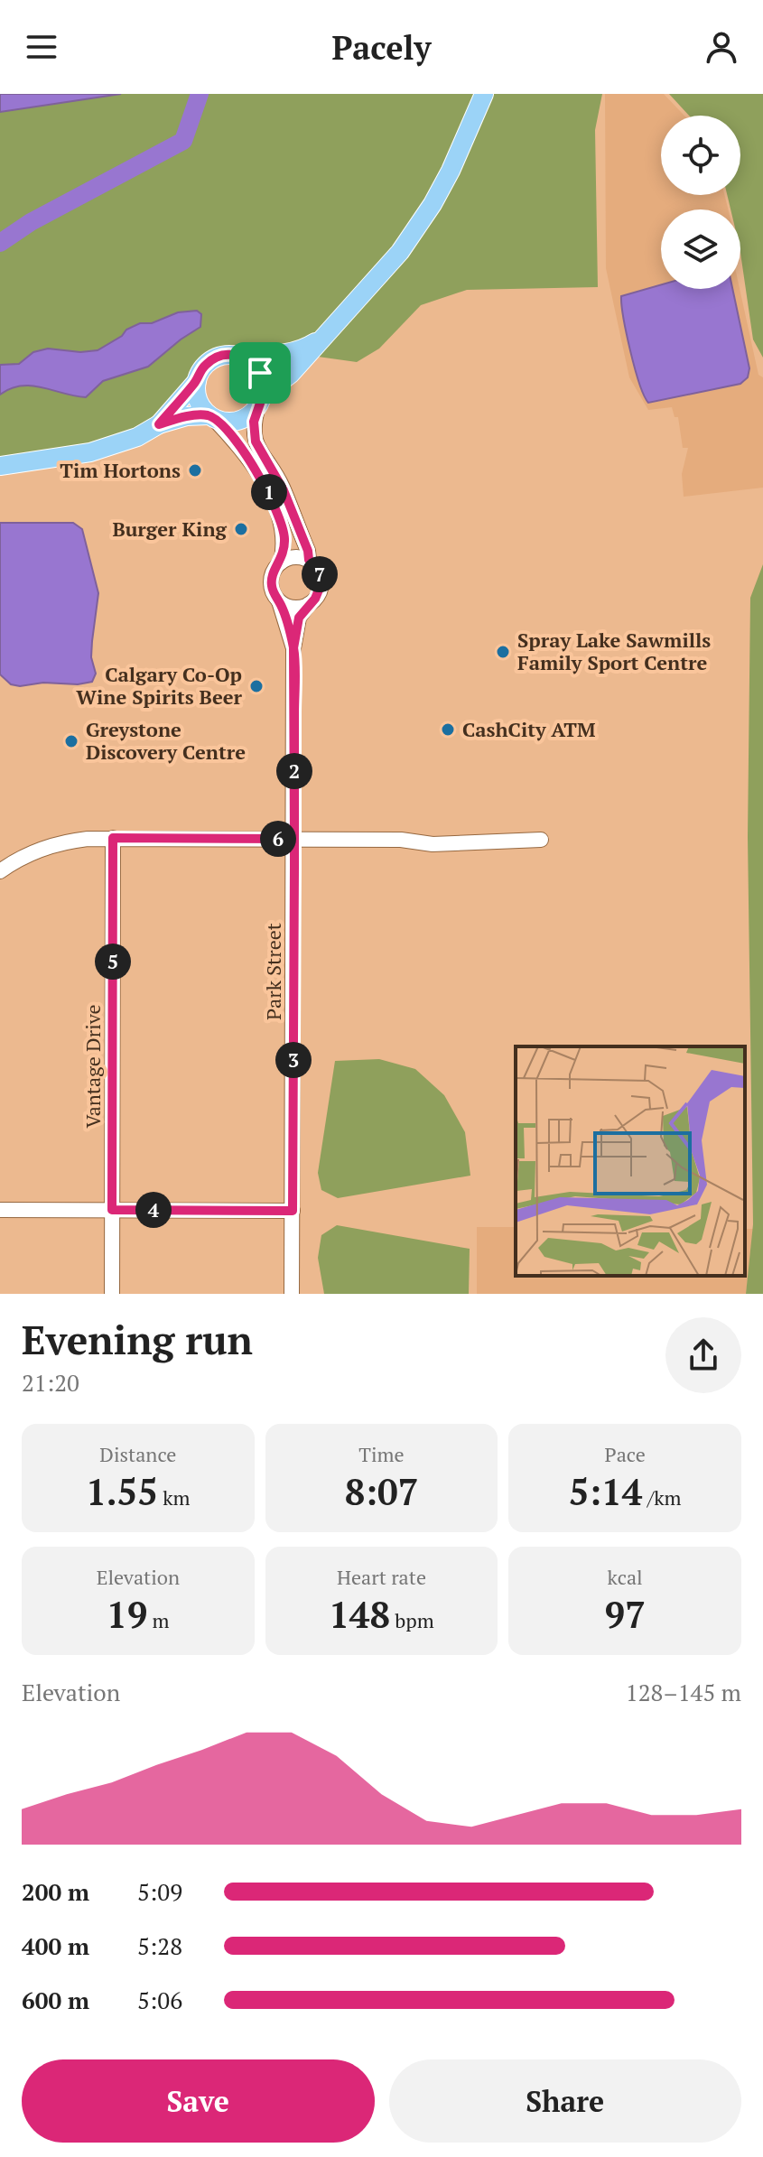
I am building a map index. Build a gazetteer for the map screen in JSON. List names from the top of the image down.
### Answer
{
  "streets": {
    "street": ["Park Street", "Vantage Drive"]
  },
  "places": [
    "Tim Hortons",
    "Burger King",
    "Spray Lake Sawmills Family Sport Centre",
    "Calgary Co-Op Wine Spirits Beer",
    "CashCity ATM",
    "Greystone Discovery Centre"
  ],
  "page": {
    "header": "Pacely",
    "pins": [
      "1",
      "7",
      "2",
      "6",
      "5",
      "3",
      "4"
    ],
    "heading": ["Evening run", "21:20"],
    "stats": [
      ["Distance", "1.55 km"],
      ["Time", "8:07"],
      ["Pace", "5:14 /km"],
      ["Elevation", "19 m"],
      ["Heart rate", "148 bpm"],
      ["kcal", "97"]
    ],
    "chart": ["Elevation", "128–145 m"],
    "list": [
      {
        "name": "200 m",
        "note": "5:09"
      },
      {
        "name": "400 m",
        "note": "5:28"
      },
      {
        "name": "600 m",
        "note": "5:06"
      }
    ],
    "buttons": ["Save", "Share"]
  }
}
